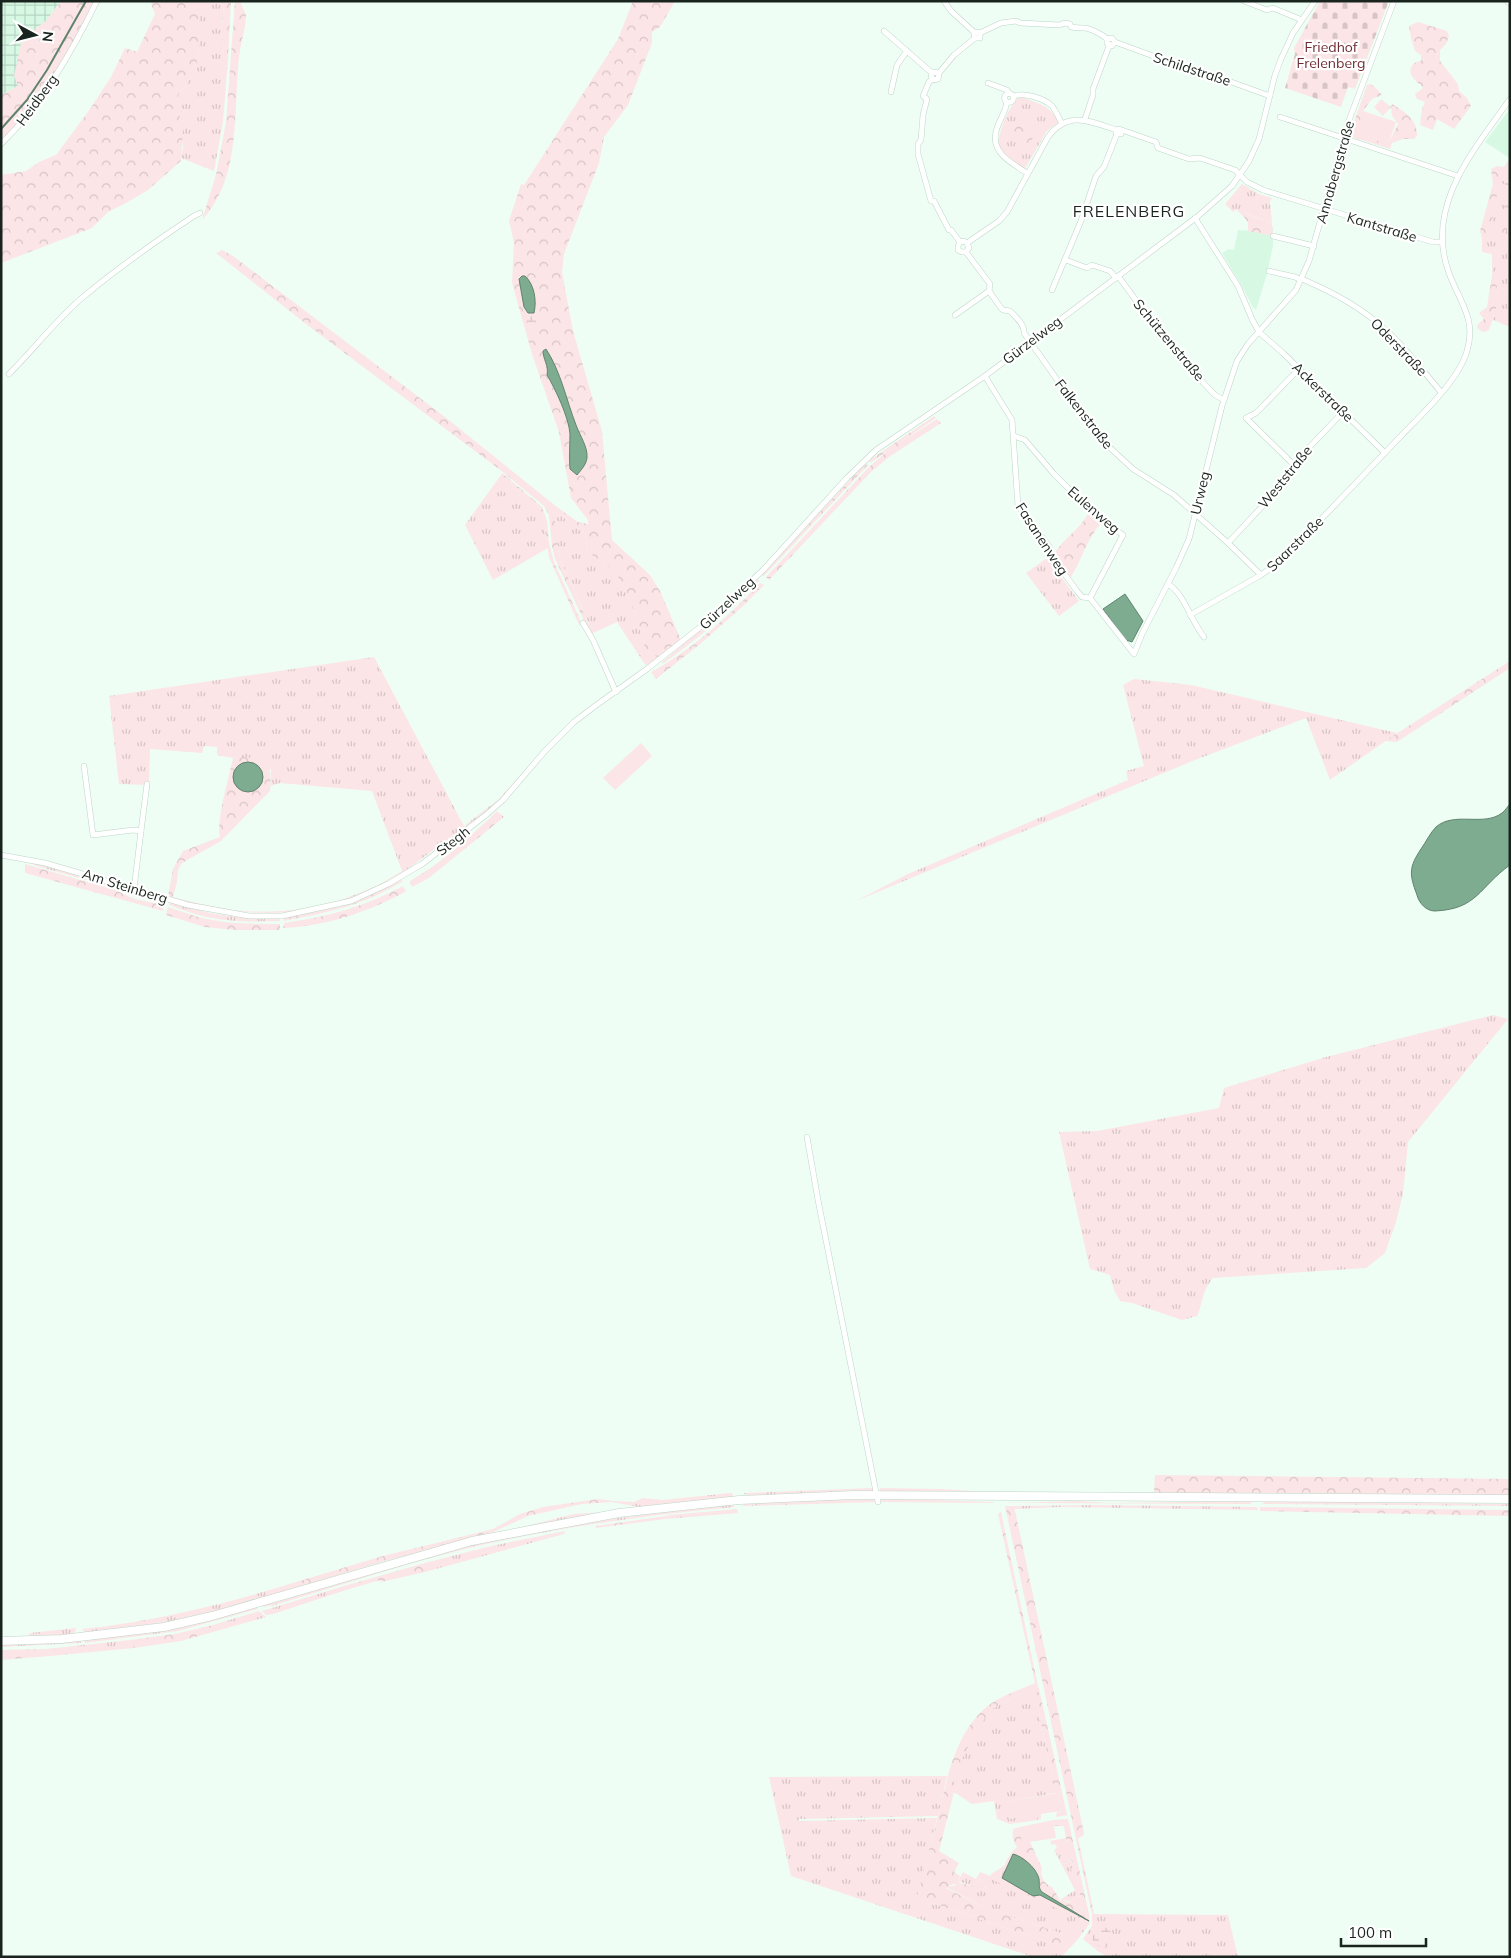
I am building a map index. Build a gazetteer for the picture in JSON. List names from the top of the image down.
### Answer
{
  "streets": {
    "street": [
      "Schildstraße",
      "Heidberg",
      "Annabergstraße",
      "Kantstraße",
      "Gürzelweg",
      "Schützenstraße",
      "Oderstraße",
      "Ackerstraße",
      "Falkenstraße",
      "Weststraße",
      "Urweg",
      "Eulenweg",
      "Fasanenweg",
      "Saarstraße",
      "Stegh",
      "Am Steinberg"
    ]
  },
  "crossings": [
    ["Schildstraße", "Gürzelweg"],
    ["Annabergstraße", "Kantstraße"],
    ["Annabergstraße", "Oderstraße"],
    ["Annabergstraße", "Ackerstraße"],
    ["Annabergstraße", "Urweg"],
    ["Kantstraße", "Gürzelweg"],
    ["Kantstraße", "Saarstraße"],
    ["Gürzelweg", "Schützenstraße"],
    ["Gürzelweg", "Falkenstraße"],
    ["Gürzelweg", "Fasanenweg"],
    ["Gürzelweg", "Stegh"],
    ["Schützenstraße", "Urweg"],
    ["Oderstraße", "Saarstraße"],
    ["Ackerstraße", "Weststraße"],
    ["Ackerstraße", "Urweg"],
    ["Ackerstraße", "Saarstraße"],
    ["Falkenstraße", "Weststraße"],
    ["Falkenstraße", "Urweg"],
    ["Falkenstraße", "Saarstraße"],
    ["Urweg", "Fasanenweg"],
    ["Eulenweg", "Fasanenweg"],
    ["Stegh", "Am Steinberg"]
  ],
  "districts": ["FRELENBERG"],
  "parks": ["Friedhof Frelenberg"],
  "scale_bar": "100 m",
  "north": "right"
}
